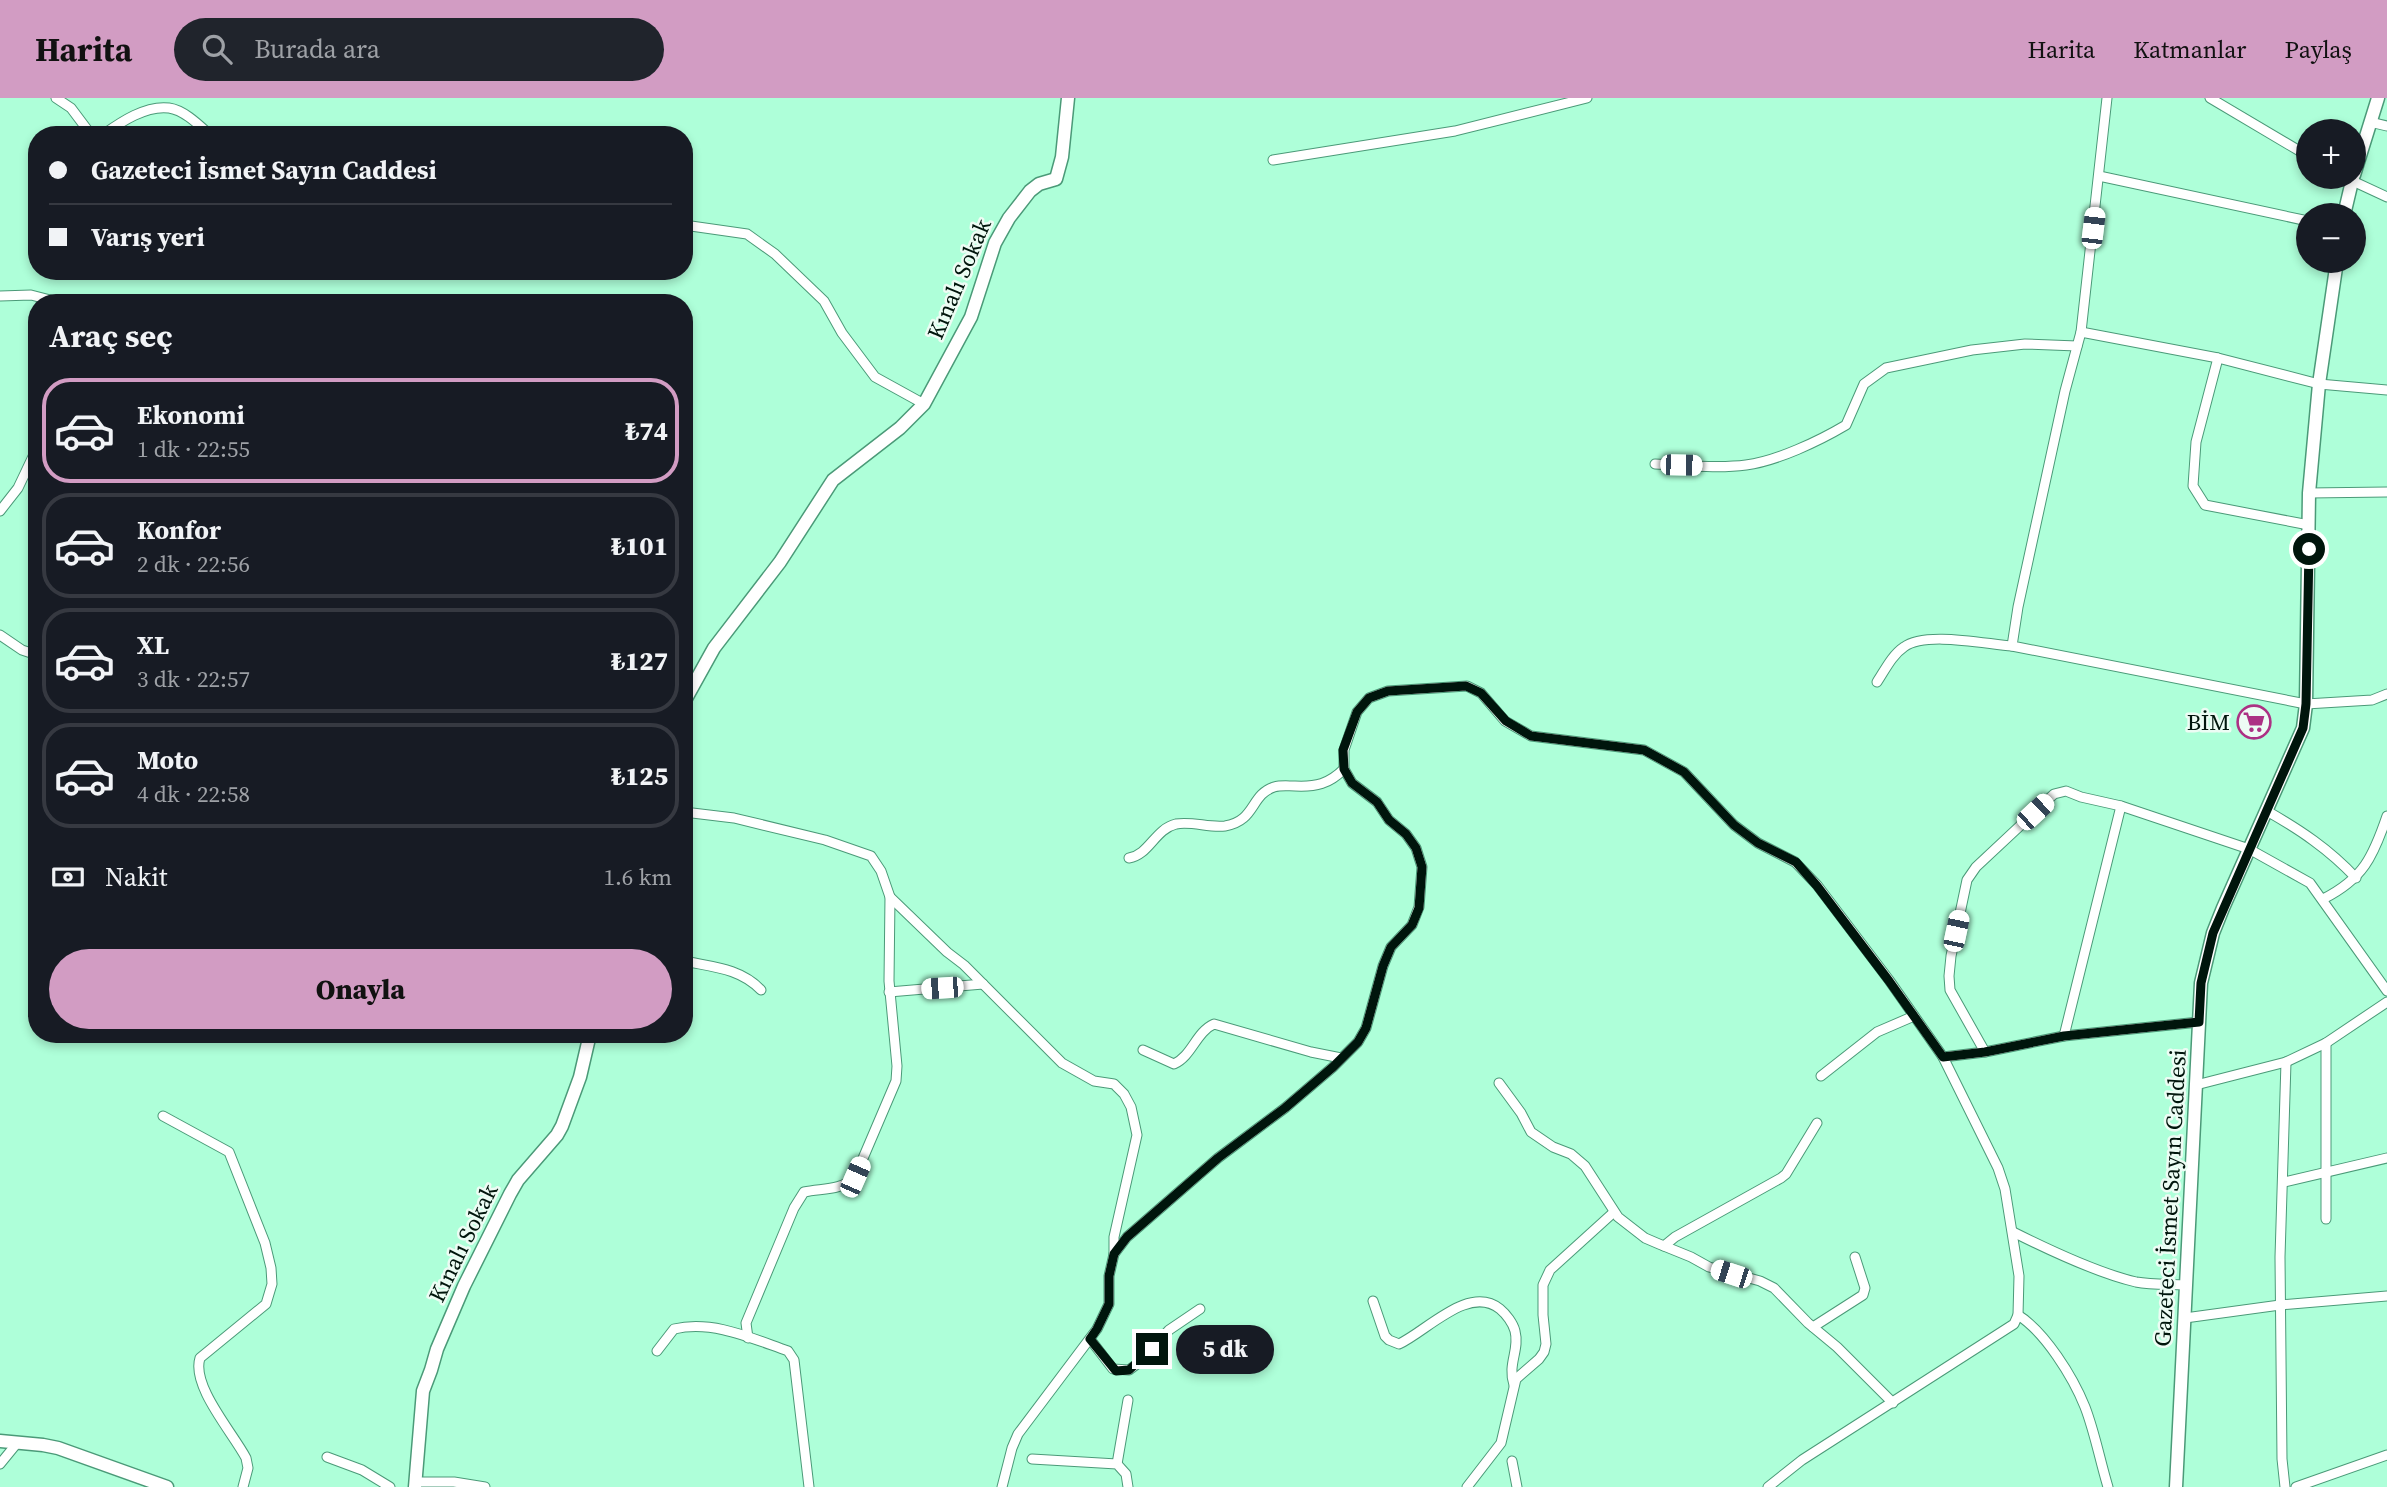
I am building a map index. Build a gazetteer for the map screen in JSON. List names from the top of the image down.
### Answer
{
  "streets": {
    "street": ["Kınalı Sokak", "Gazeteci İsmet Sayın Caddesi"]
  },
  "places": {
    "supermarket": ["BİM"]
  },
  "page": {
    "header": "Harita",
    "search": "Burada ara",
    "nav": ["Harita", "Katmanlar", "Paylaş"],
    "map_buttons": ["+", "−"],
    "banner": ["Gazeteci İsmet Sayın Caddesi", "Varış yeri"],
    "heading": "Araç seç",
    "list": [
      {
        "name": "Ekonomi",
        "note": "1 dk · 22:55",
        "value": "₺74"
      },
      {
        "name": "Konfor",
        "note": "2 dk · 22:56",
        "value": "₺101"
      },
      {
        "name": "XL",
        "note": "3 dk · 22:57",
        "value": "₺127"
      },
      {
        "name": "Moto",
        "note": "4 dk · 22:58",
        "value": "₺125"
      }
    ],
    "pay": ["Nakit", "1.6 km"],
    "buttons": "Onayla",
    "bubble": "5 dk"
  }
}
